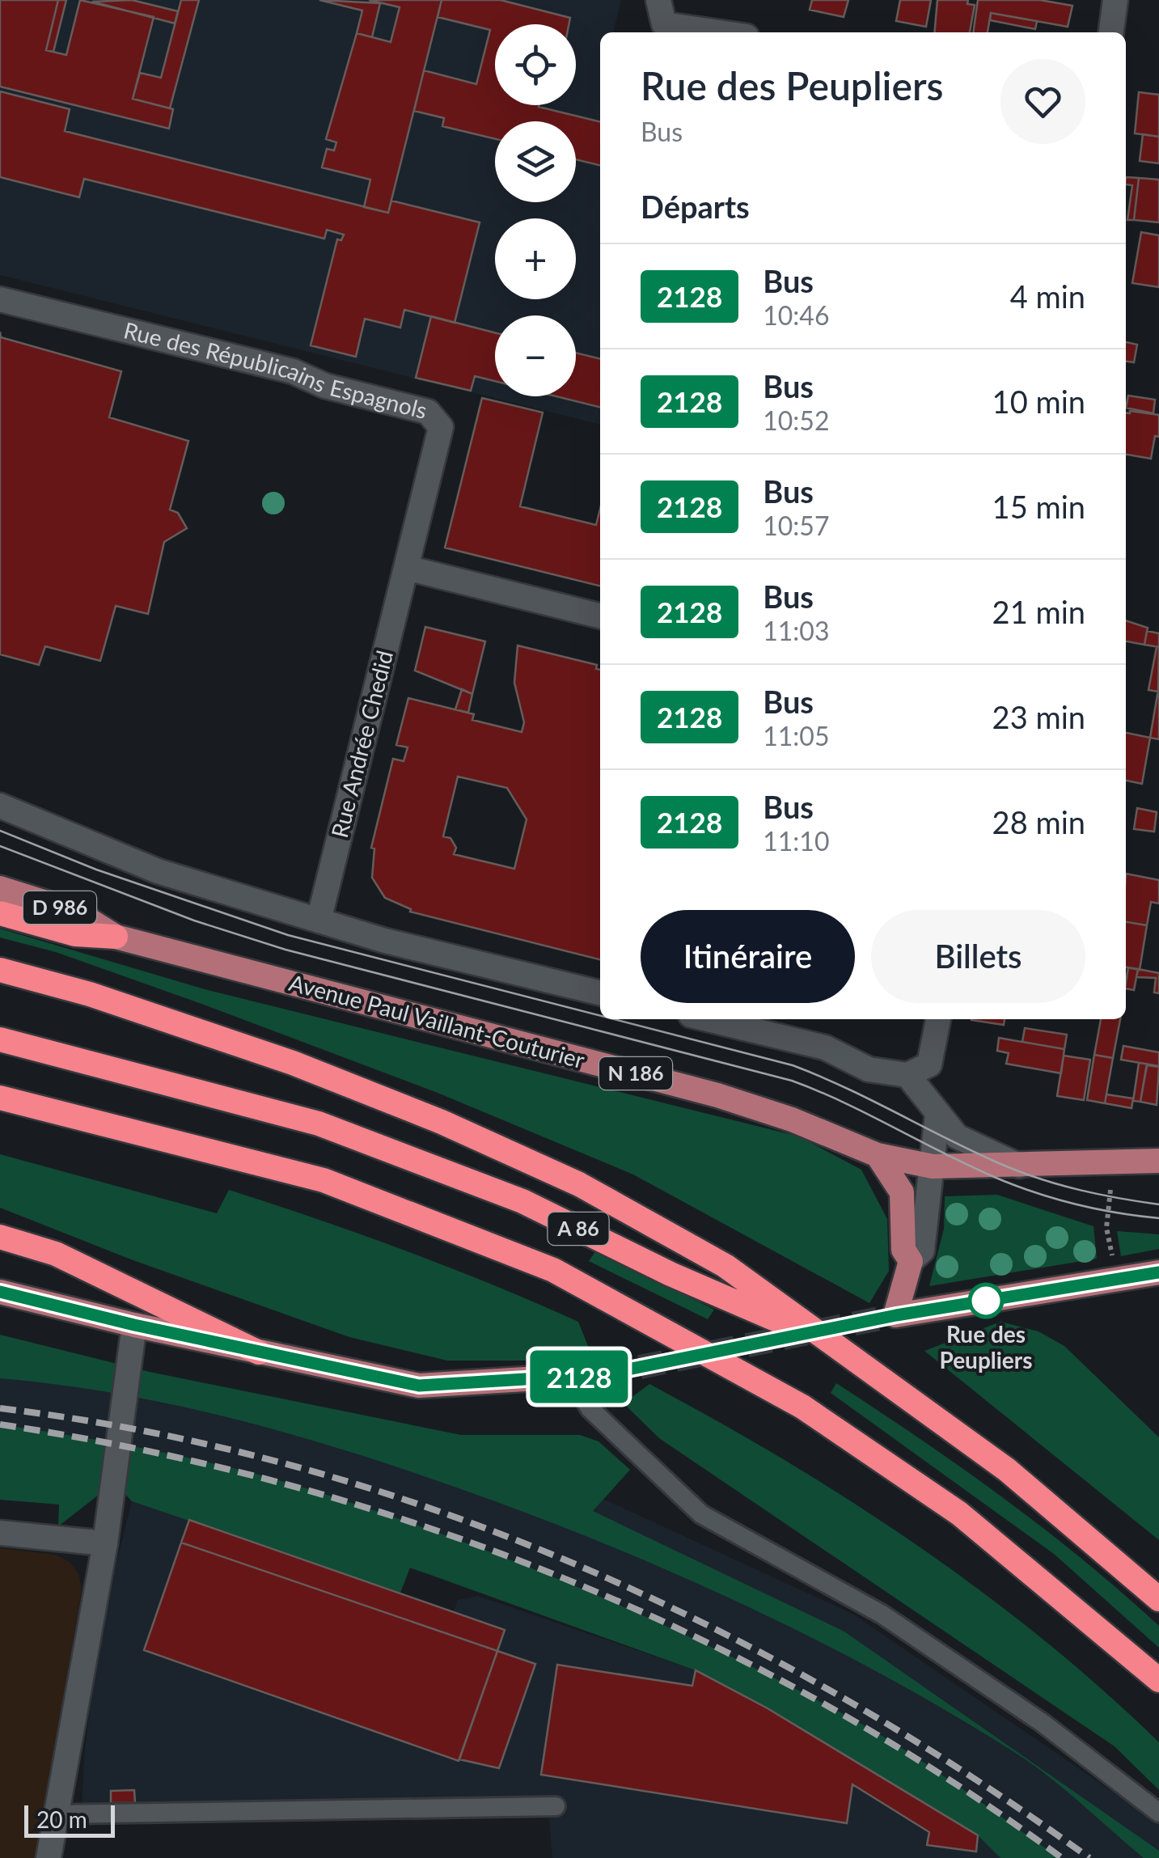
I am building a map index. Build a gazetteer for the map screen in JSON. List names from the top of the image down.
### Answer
{
  "streets": {
    "highway": ["A 86"],
    "main road": ["D 986", "Avenue Paul Vaillant-Couturier", "N 186"],
    "street": ["Rue des Républicains Espagnols", "Rue Andrée Chedid"]
  },
  "crossings": [
    ["Rue des Républicains Espagnols", "Rue Andrée Chedid"]
  ],
  "places": ["Rue des Peupliers"],
  "lines": ["bus line 2128"],
  "scale_bar": "20 m",
  "page": {
    "on_map": "2128",
    "map_buttons": ["+", "−"],
    "heading": [
      ["Rue des Peupliers", "Bus"],
      "Départs"
    ],
    "list": [
      {
        "mark": "2128",
        "name": "Bus",
        "note": "10:46",
        "value": "4 min"
      },
      {
        "mark": "2128",
        "name": "Bus",
        "note": "10:52",
        "value": "10 min"
      },
      {
        "mark": "2128",
        "name": "Bus",
        "note": "10:57",
        "value": "15 min"
      },
      {
        "mark": "2128",
        "name": "Bus",
        "note": "11:03",
        "value": "21 min"
      },
      {
        "mark": "2128",
        "name": "Bus",
        "note": "11:05",
        "value": "23 min"
      },
      {
        "mark": "2128",
        "name": "Bus",
        "note": "11:10",
        "value": "28 min"
      }
    ],
    "buttons": ["Itinéraire", "Billets"],
    "scale": "20 m"
  }
}
